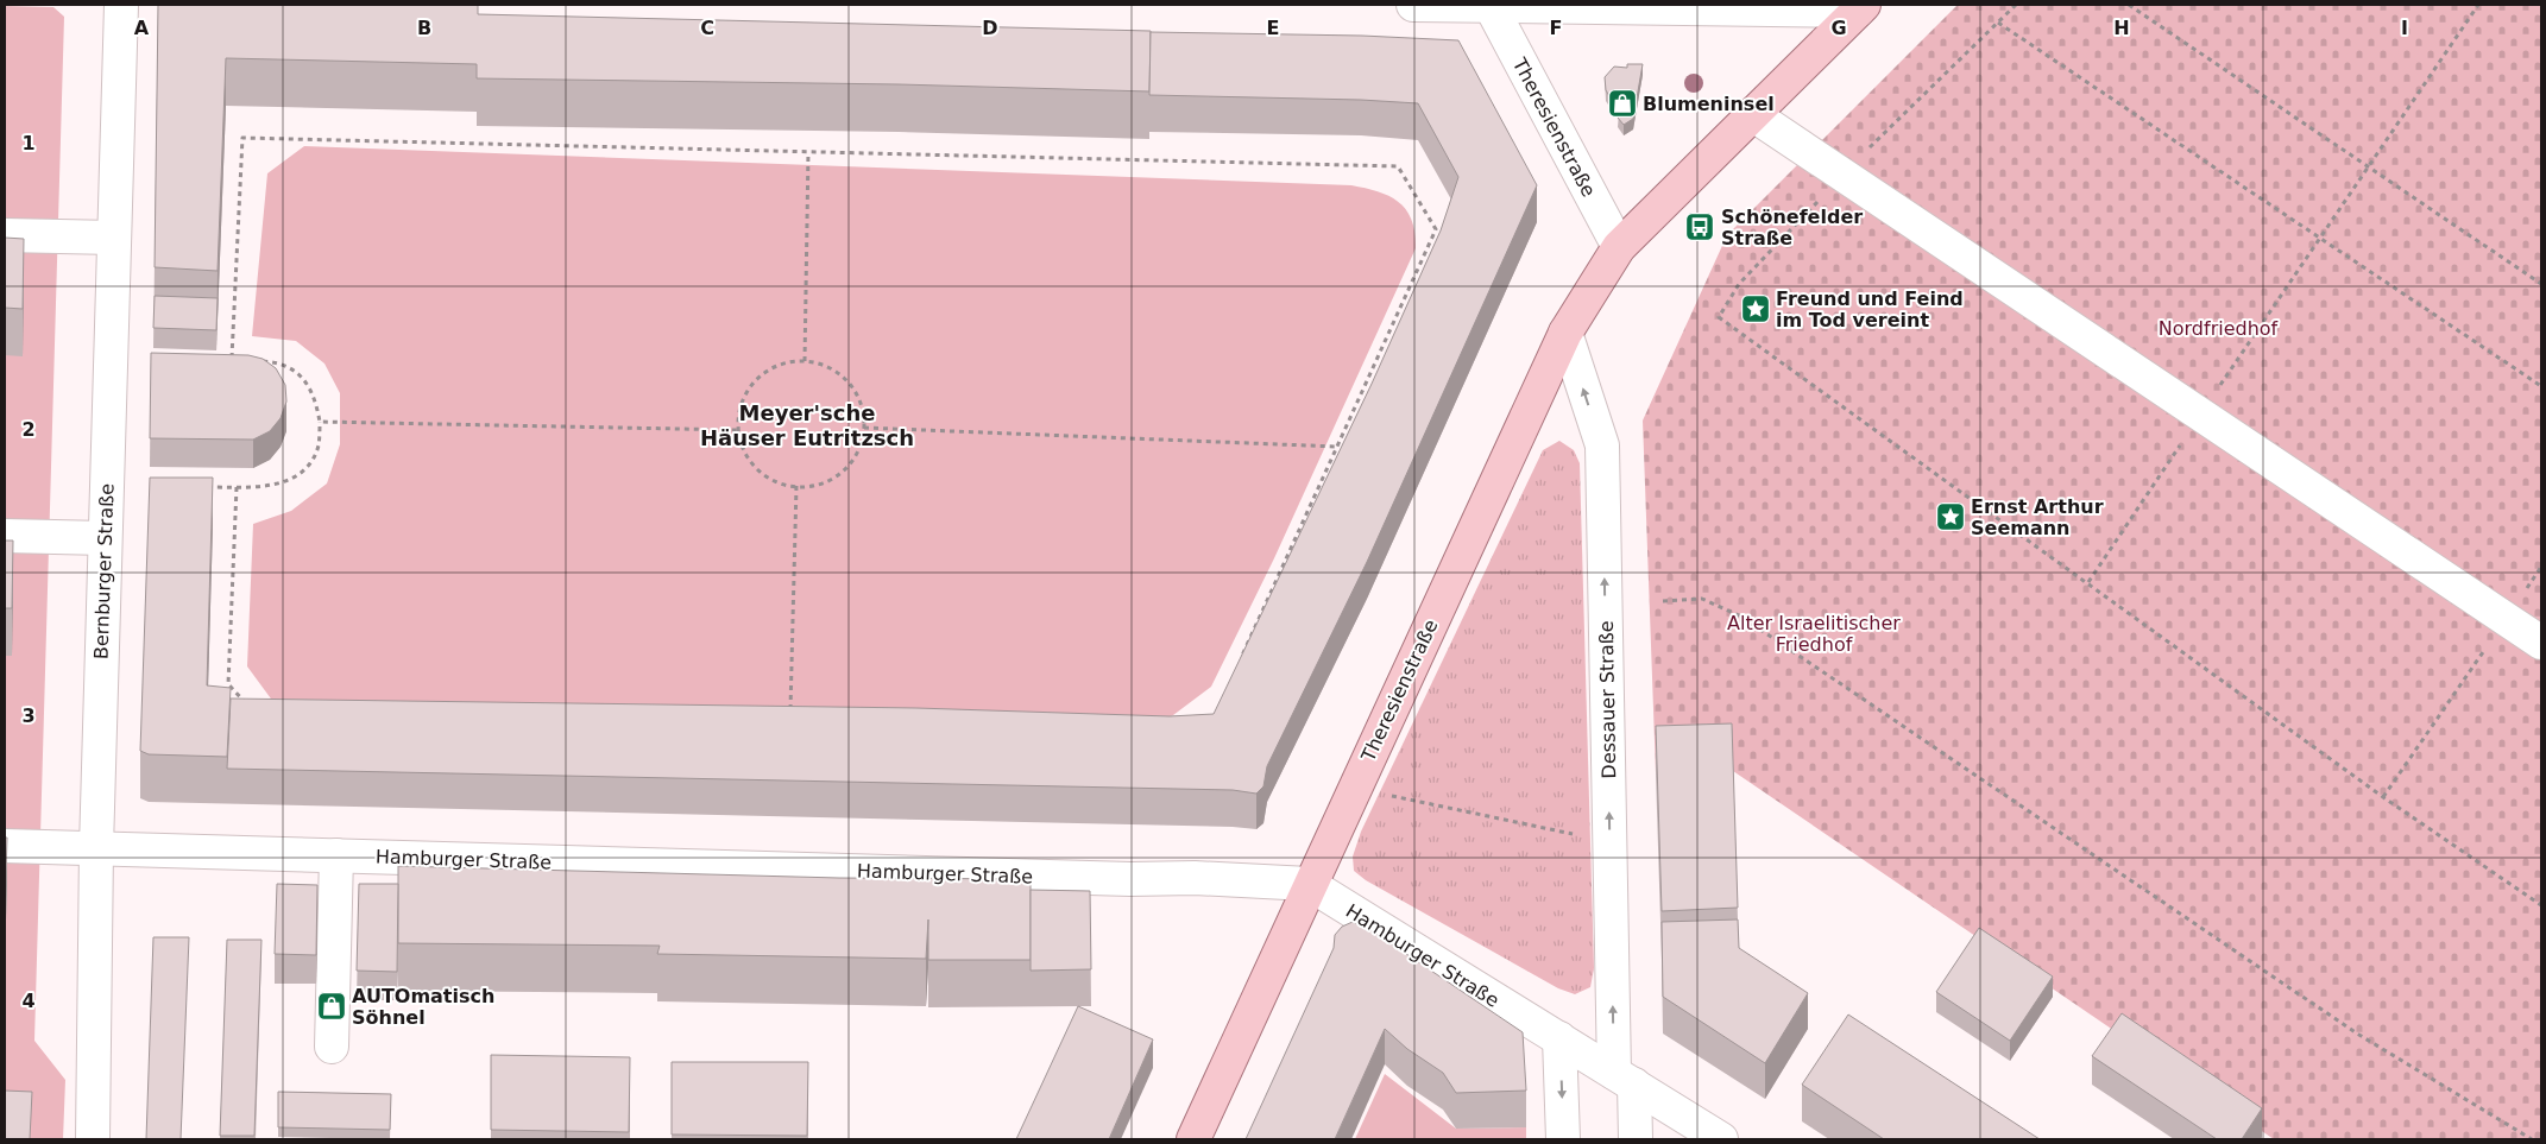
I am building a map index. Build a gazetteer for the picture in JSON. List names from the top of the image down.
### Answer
{
  "streets": {
    "main road": ["Theresienstraße"],
    "street": ["Bernburger Straße", "Dessauer Straße", "Hamburger Straße"]
  },
  "crossings": [
    ["Theresienstraße", "Dessauer Straße"],
    ["Theresienstraße", "Hamburger Straße"],
    ["Bernburger Straße", "Hamburger Straße"],
    ["Dessauer Straße", "Hamburger Straße"]
  ],
  "one_way": ["Dessauer Straße"],
  "districts": ["Meyer'sche Häuser Eutritzsch"],
  "parks": ["Nordfriedhof", "Alter Israelitischer Friedhof"],
  "places": {
    "shop": ["Blumeninsel", "AUTOmatisch Söhnel"],
    "bus stop": ["Schönefelder Straße"],
    "place": ["Freund und Feind im Tod vereint", "Ernst Arthur Seemann"]
  },
  "grid": {
    "columns": [
      "A",
      "B",
      "C",
      "D",
      "E",
      "F",
      "G",
      "H",
      "I"
    ],
    "rows": [
      "1",
      "2",
      "3",
      "4"
    ]
  }
}
